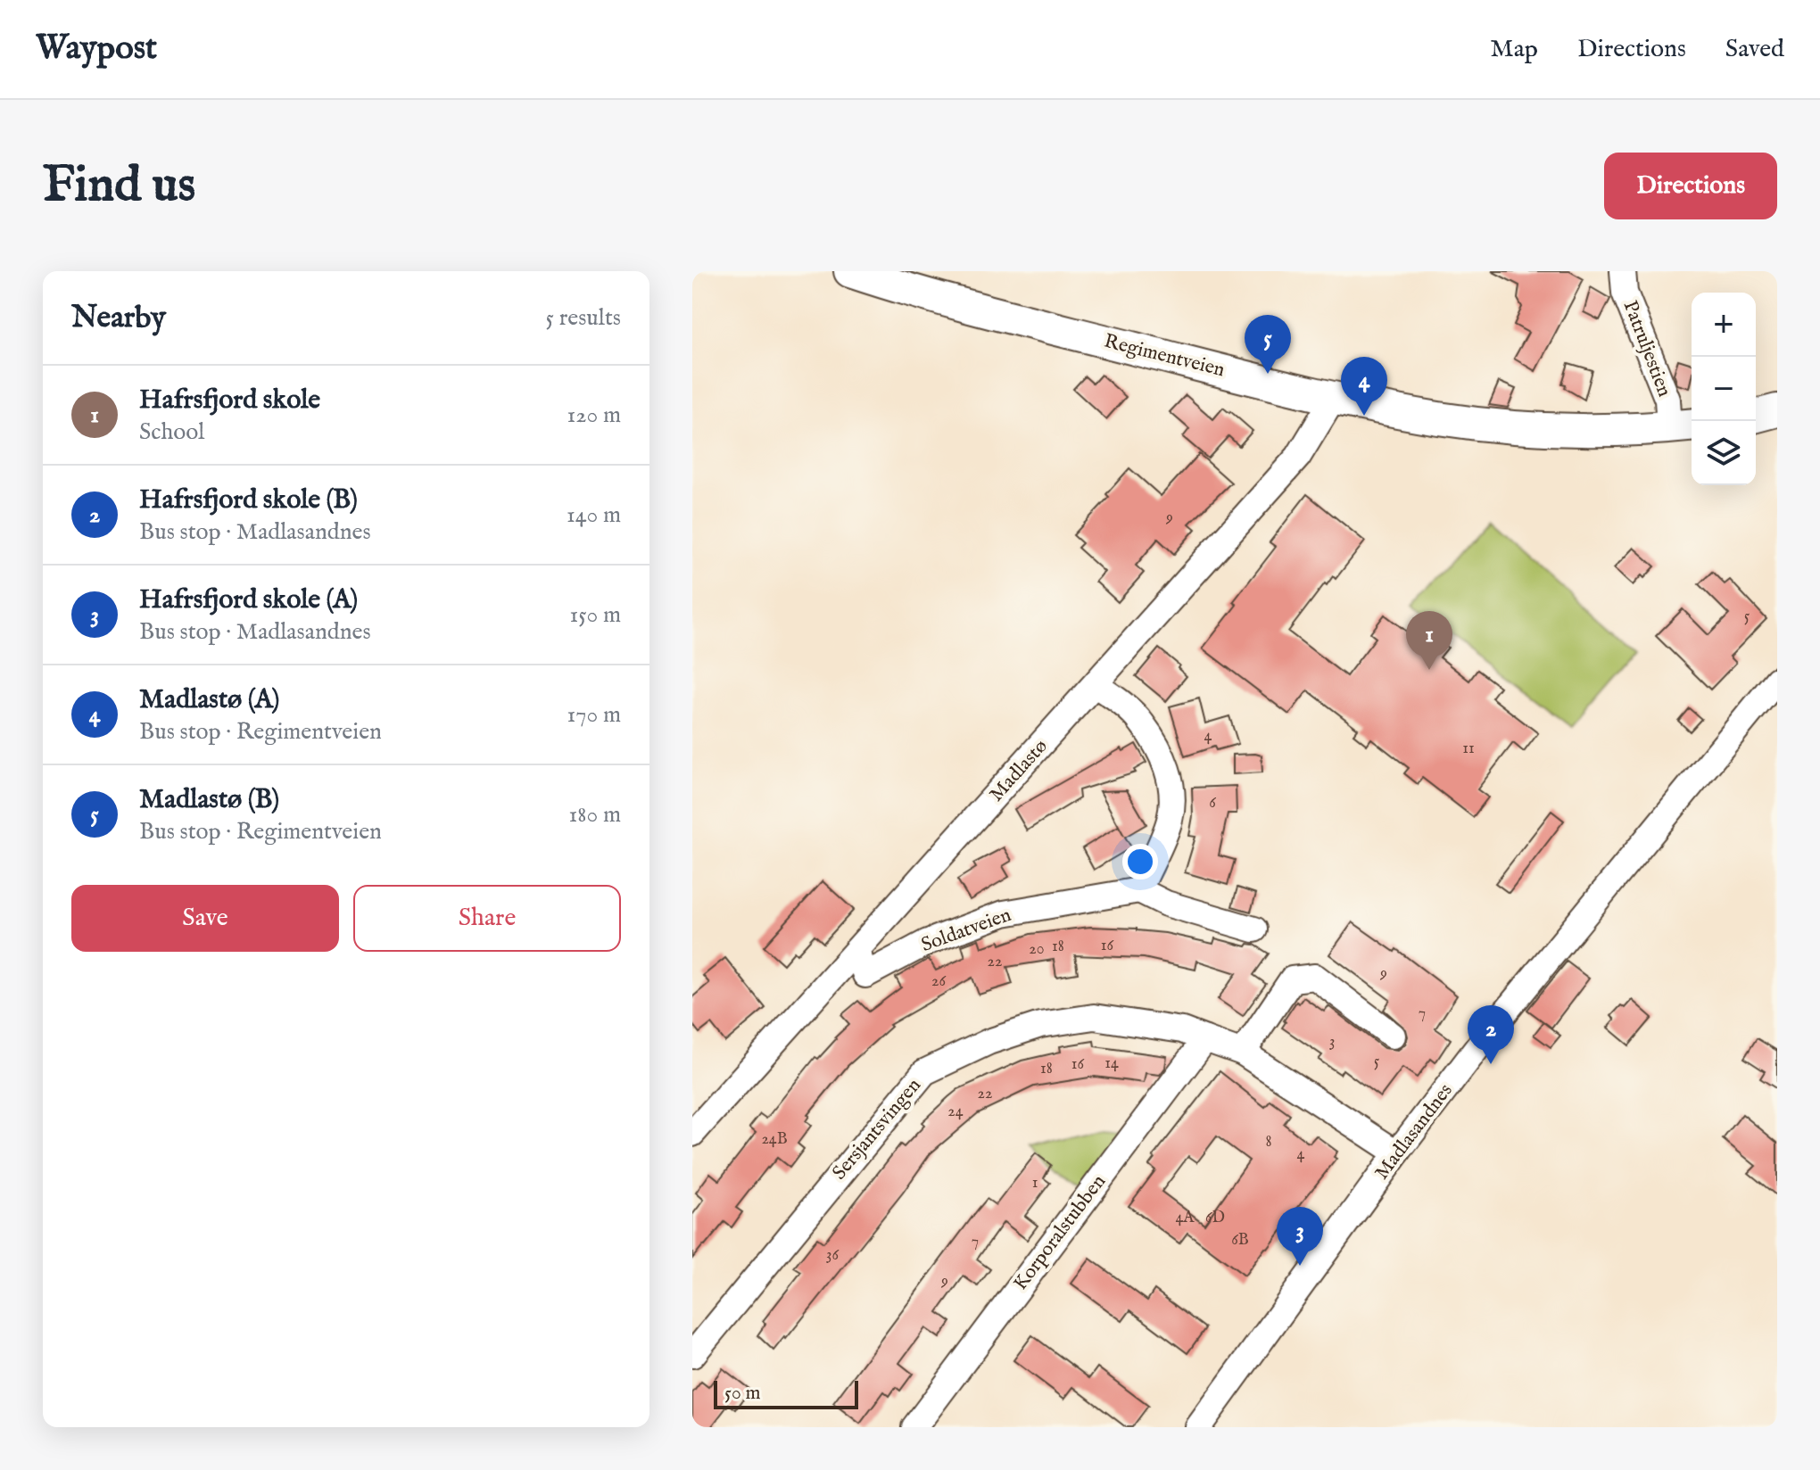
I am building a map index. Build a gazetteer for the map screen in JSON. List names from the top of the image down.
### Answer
{
  "streets": {
    "main road": ["Regimentveien"],
    "street": [
      "Patruljestien",
      "Madlastø",
      "Soldatveien",
      "Sersjantsvingen",
      "Madlasandnes",
      "Korporalstubben"
    ]
  },
  "crossings": [
    ["Patruljestien", "Regimentveien"],
    ["Regimentveien", "Madlastø"],
    ["Madlastø", "Soldatveien"],
    ["Sersjantsvingen", "Madlasandnes"],
    ["Sersjantsvingen", "Korporalstubben"]
  ],
  "house_numbers": [
    "9",
    "5",
    "4",
    "11",
    "6",
    "16",
    "18",
    "20",
    "22",
    "9",
    "26",
    "7",
    "3",
    "5",
    "14",
    "16",
    "18",
    "22",
    "24",
    "24B",
    "8",
    "4",
    "1",
    "4A",
    "6D",
    "6B",
    "7",
    "36",
    "9"
  ],
  "scale_bar": "50 m",
  "page": {
    "header": "Waypost",
    "nav": ["Map", "Directions", "Saved"],
    "buttons": [
      "Directions",
      ["Save", "Share"]
    ],
    "title": "Find us",
    "heading": ["Nearby", "5 results"],
    "map_buttons": ["+", "−"],
    "pins": [
      "5",
      "4",
      "1",
      "2",
      "3"
    ],
    "list": [
      {
        "mark": "1",
        "name": "Hafrsfjord skole",
        "note": "School",
        "value": "120 m"
      },
      {
        "mark": "2",
        "name": "Hafrsfjord skole (B)",
        "note": "Bus stop · Madlasandnes",
        "value": "140 m"
      },
      {
        "mark": "3",
        "name": "Hafrsfjord skole (A)",
        "note": "Bus stop · Madlasandnes",
        "value": "150 m"
      },
      {
        "mark": "4",
        "name": "Madlastø (A)",
        "note": "Bus stop · Regimentveien",
        "value": "170 m"
      },
      {
        "mark": "5",
        "name": "Madlastø (B)",
        "note": "Bus stop · Regimentveien",
        "value": "180 m"
      }
    ],
    "scale": "50 m"
  }
}
